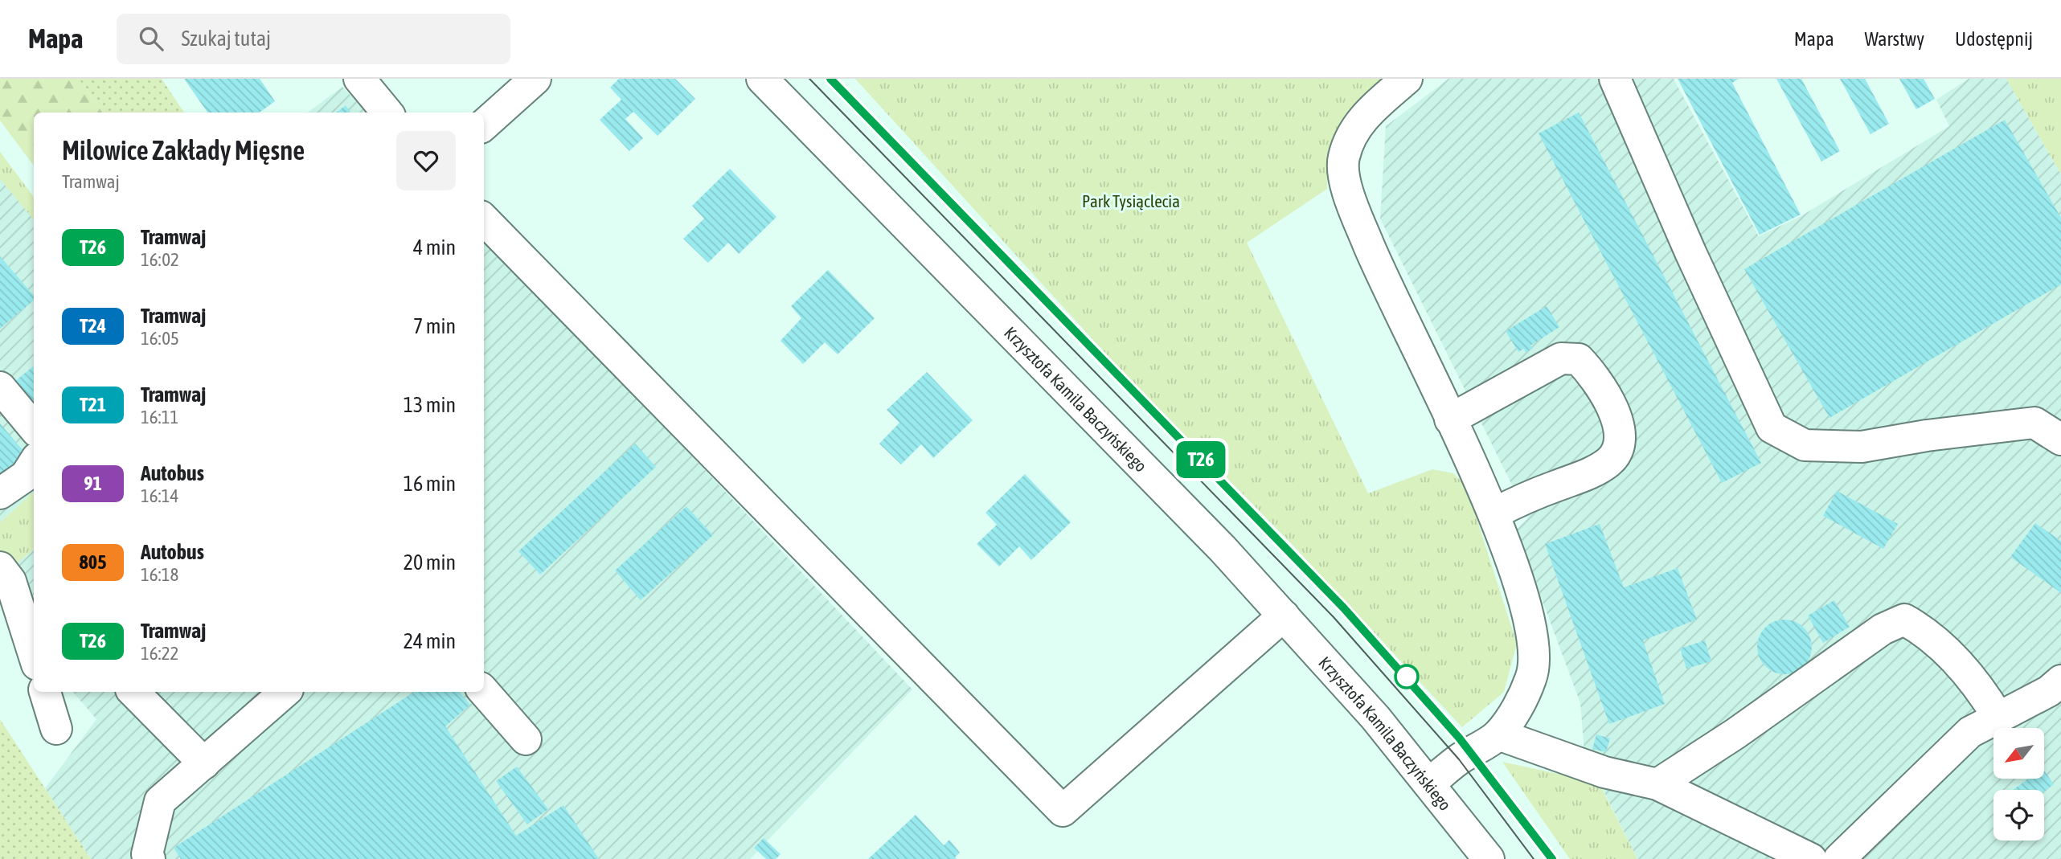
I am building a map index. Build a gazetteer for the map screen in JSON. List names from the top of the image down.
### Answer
{
  "streets": {
    "street": ["Krzysztofa Kamila Baczyńskiego"]
  },
  "parks": ["Park Tysiąclecia"],
  "lines": ["tram line T26"],
  "north": "bottom left",
  "page": {
    "header": "Mapa",
    "search": "Szukaj tutaj",
    "nav": ["Mapa", "Warstwy", "Udostępnij"],
    "on_map": "T26",
    "heading": ["Milowice Zakłady Mięsne", "Tramwaj"],
    "list": [
      {
        "mark": "T26",
        "name": "Tramwaj",
        "note": "16:02",
        "value": "4 min"
      },
      {
        "mark": "T24",
        "name": "Tramwaj",
        "note": "16:05",
        "value": "7 min"
      },
      {
        "mark": "T21",
        "name": "Tramwaj",
        "note": "16:11",
        "value": "13 min"
      },
      {
        "mark": "91",
        "name": "Autobus",
        "note": "16:14",
        "value": "16 min"
      },
      {
        "mark": "805",
        "name": "Autobus",
        "note": "16:18",
        "value": "20 min"
      },
      {
        "mark": "T26",
        "name": "Tramwaj",
        "note": "16:22",
        "value": "24 min"
      }
    ]
  }
}
